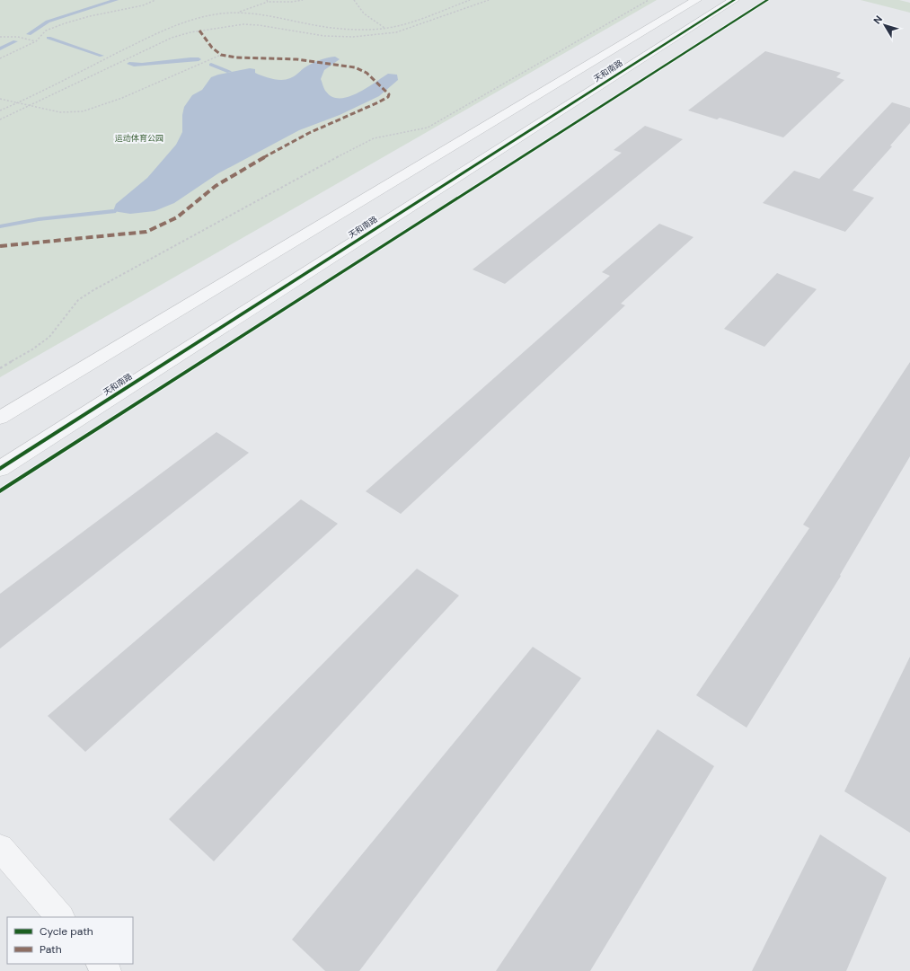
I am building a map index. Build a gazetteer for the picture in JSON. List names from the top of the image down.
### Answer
{
  "streets": {
    "street": ["天和南路"]
  },
  "parks": ["运动体育公园"],
  "legend": ["Cycle path", "Path"],
  "north": "top left"
}
